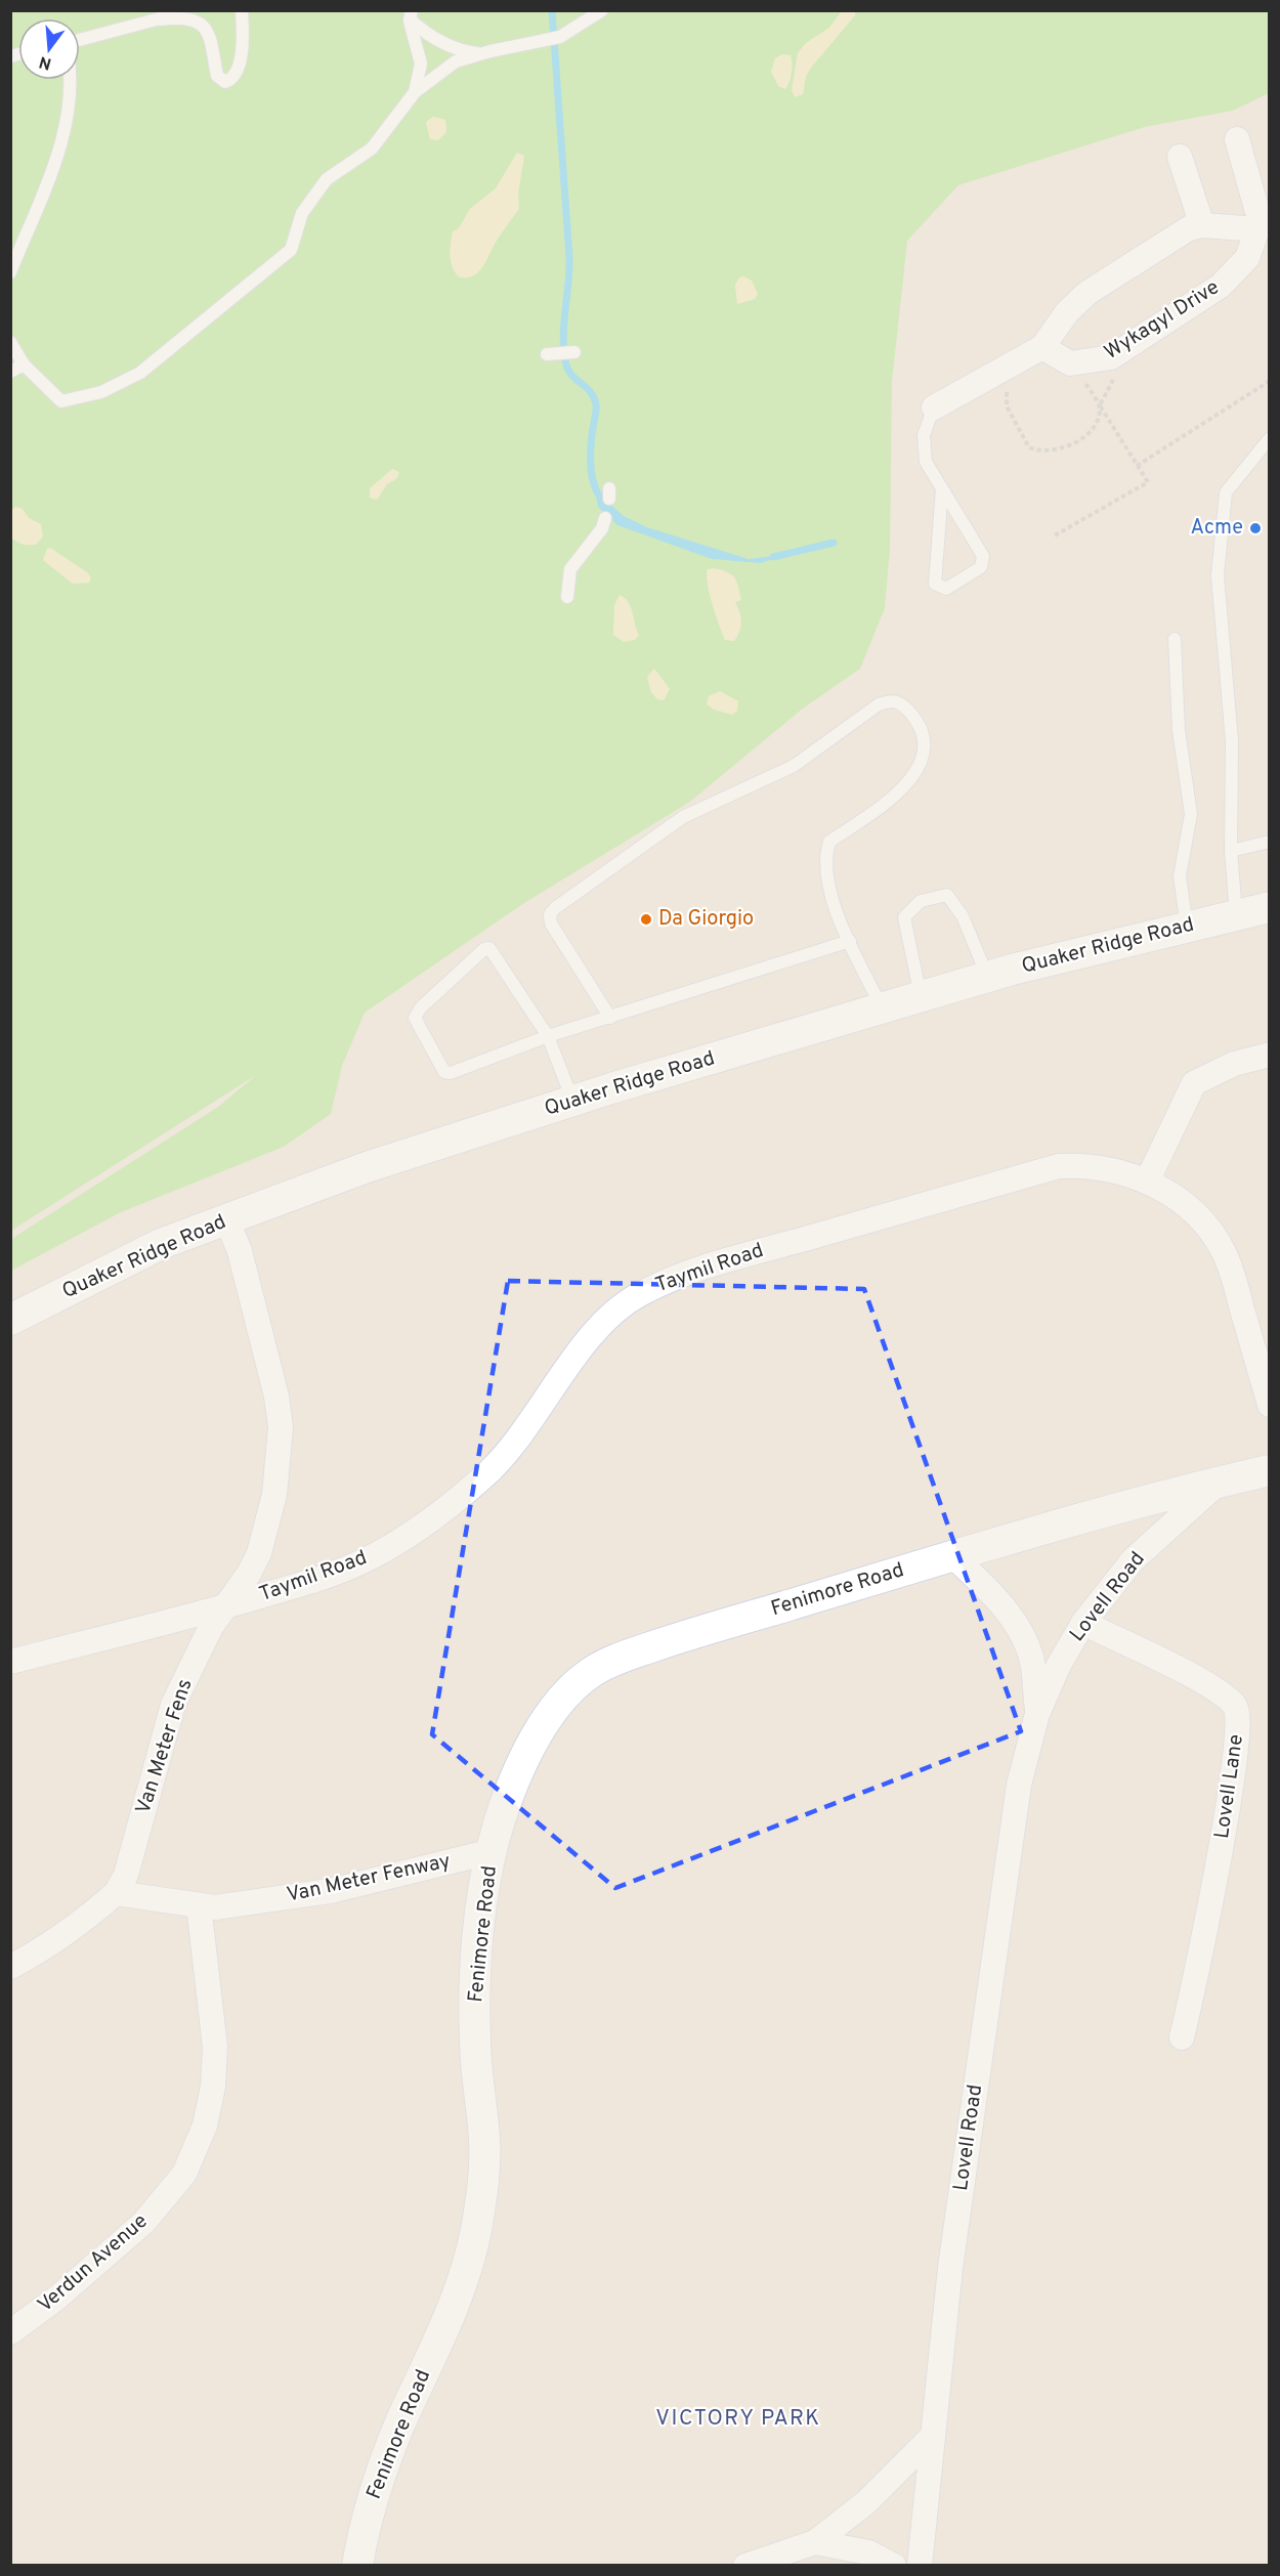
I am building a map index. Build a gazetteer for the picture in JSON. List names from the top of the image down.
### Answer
{
  "streets": {
    "street": [
      "Wykagyl Drive",
      "Quaker Ridge Road",
      "Taymil Road",
      "Fenimore Road",
      "Lovell Road",
      "Van Meter Fens",
      "Lovell Lane",
      "Van Meter Fenway",
      "Verdun Avenue"
    ]
  },
  "crossings": [
    ["Quaker Ridge Road", "Van Meter Fens"],
    ["Taymil Road", "Van Meter Fens"],
    ["Fenimore Road", "Lovell Road"],
    ["Fenimore Road", "Van Meter Fenway"],
    ["Lovell Road", "Lovell Lane"],
    ["Van Meter Fens", "Van Meter Fenway"],
    ["Van Meter Fenway", "Verdun Avenue"]
  ],
  "districts": ["VICTORY PARK"],
  "places": ["Acme", "Da Giorgio"],
  "north": "bottom"
}
